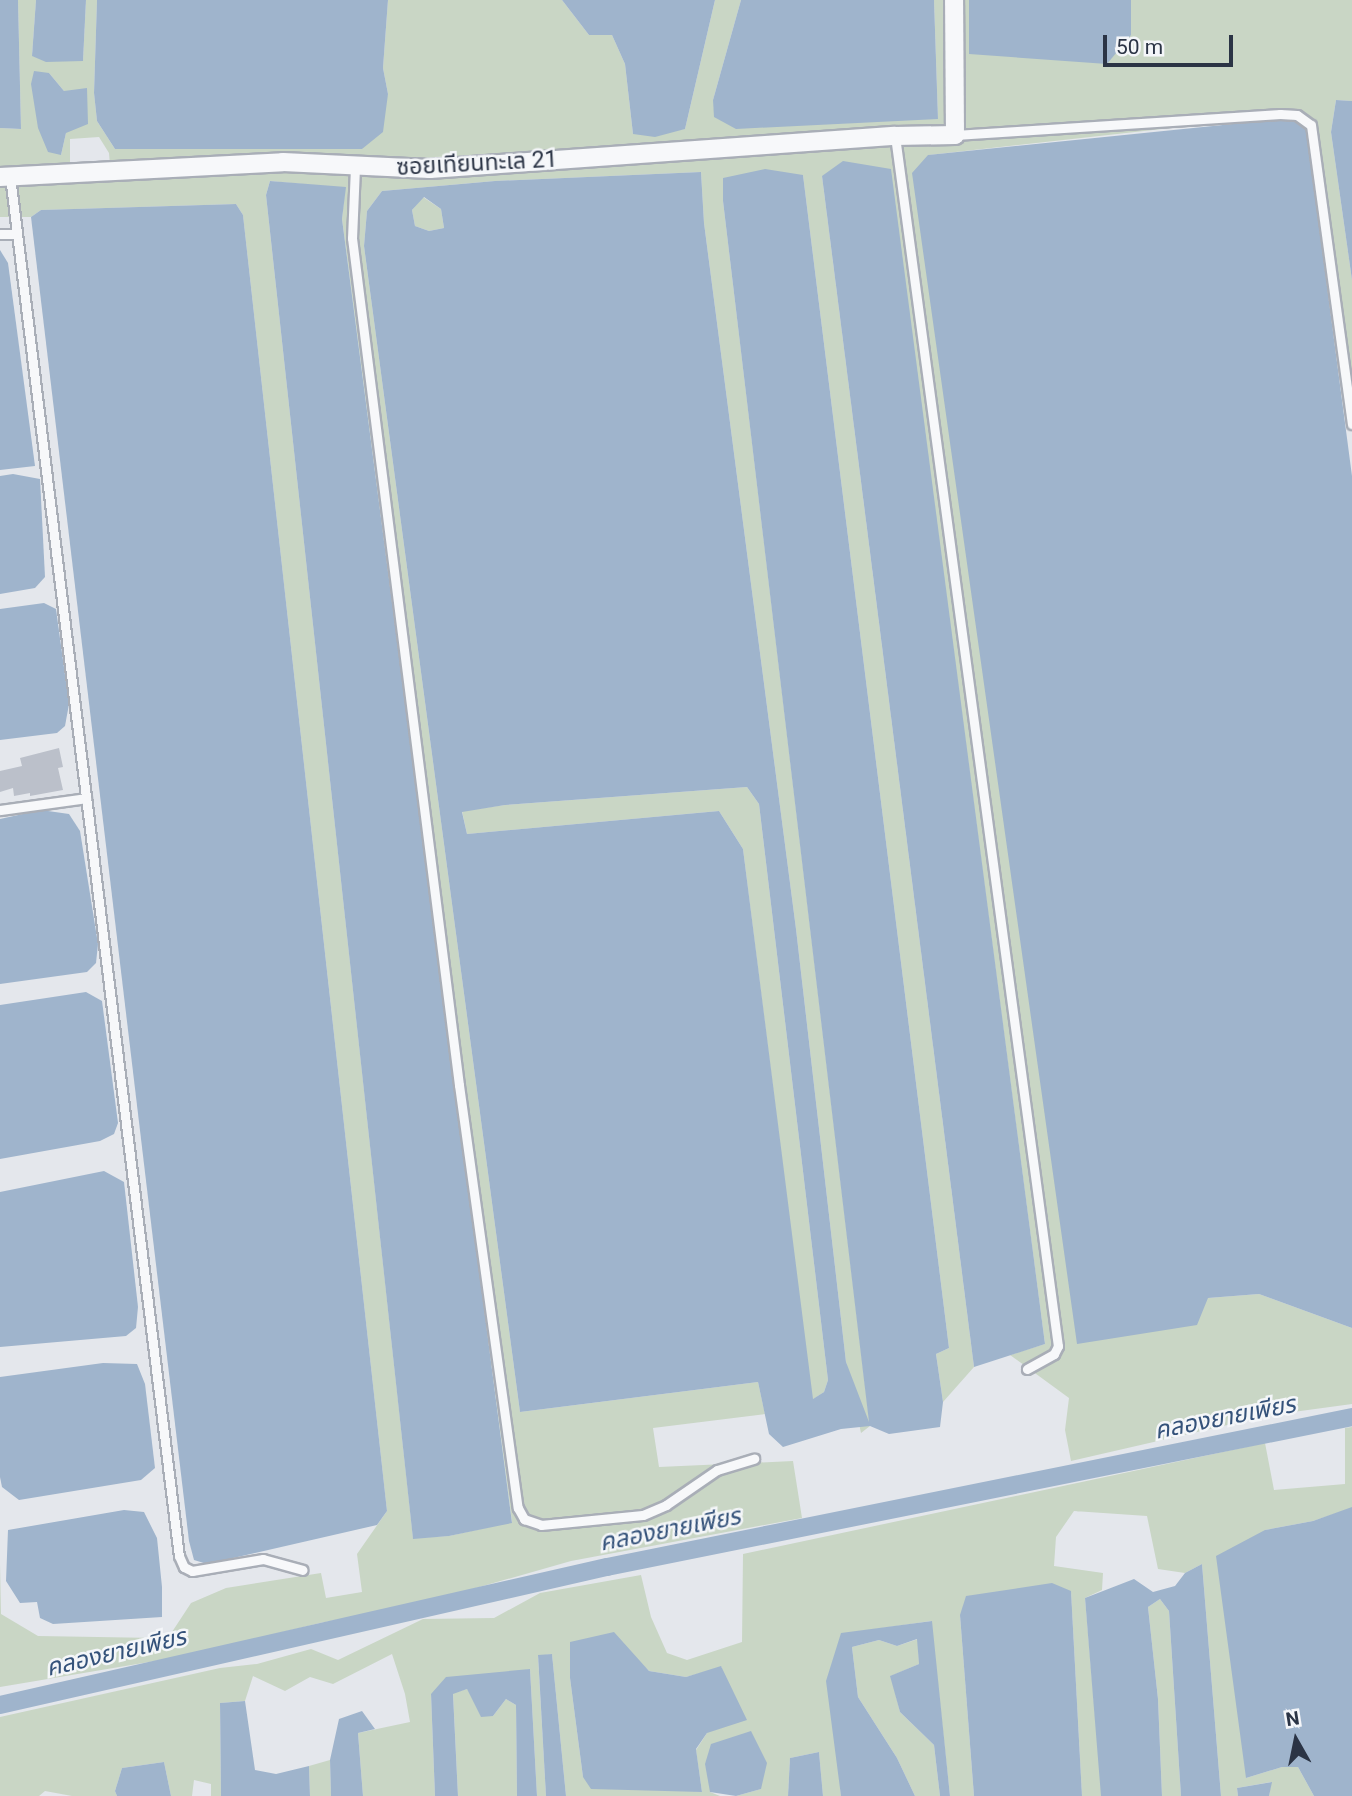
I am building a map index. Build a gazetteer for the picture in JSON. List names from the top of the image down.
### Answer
{
  "streets": {
    "street": ["ซอยเทียนทะเล 21"]
  },
  "water": ["คลองยายเพียร"],
  "scale_bar": "50 m",
  "north": "top"
}
